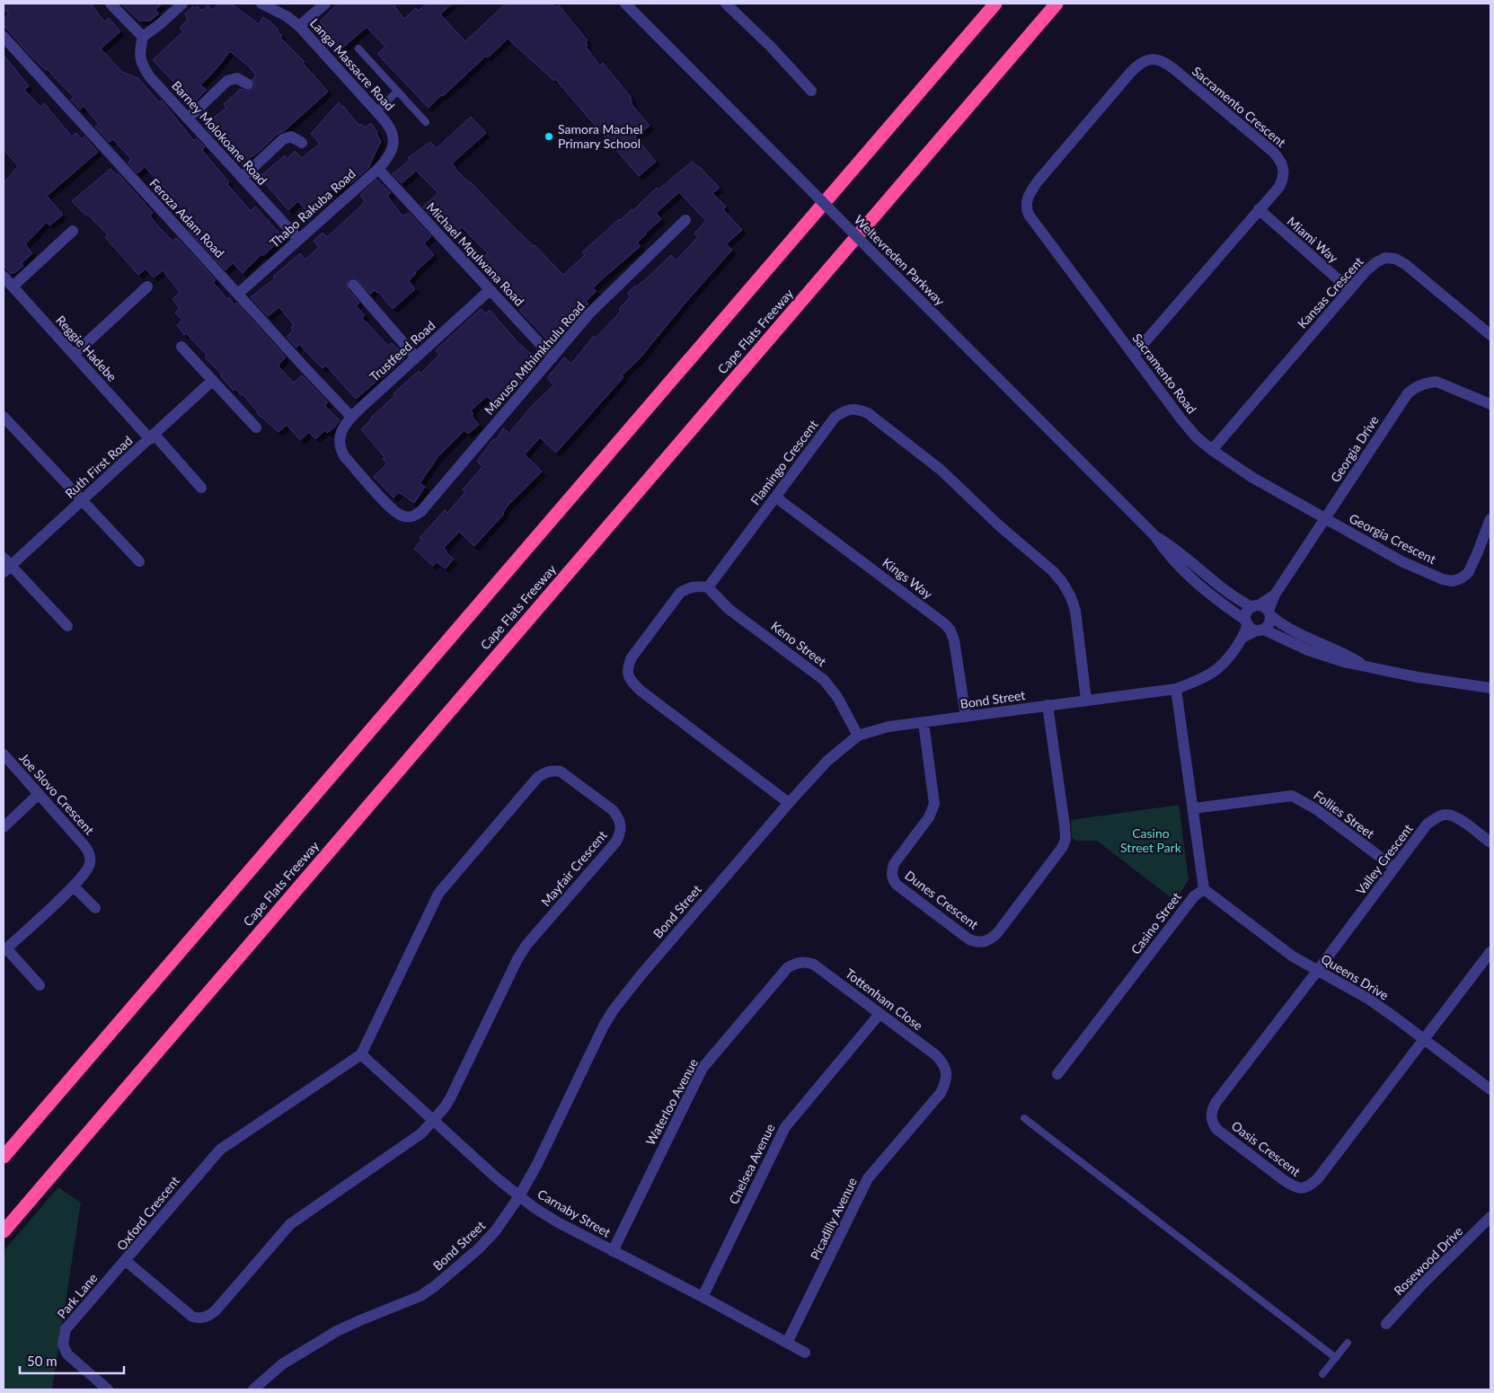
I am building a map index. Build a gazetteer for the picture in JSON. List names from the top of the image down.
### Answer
{
  "streets": {
    "highway": ["Cape Flats Freeway"],
    "street": [
      "Langa Massacre Road",
      "Sacramento Crescent",
      "Barney Molokoane Road",
      "Thabo Rakuba Road",
      "Feroza Adam Road",
      "Miami Way",
      "Michael Mqulwana Road",
      "Weltevreden Parkway",
      "Kansas Crescent",
      "Reggie Hadebe",
      "Trustfeed Road",
      "Mavuso Mthimkhulu Road",
      "Sacramento Road",
      "Georgia Drive",
      "Flamingo Crescent",
      "Ruth First Road",
      "Georgia Crescent",
      "Kings Way",
      "Keno Street",
      "Bond Street",
      "Joe Slovo Crescent",
      "Follies Street",
      "Valley Crescent",
      "Mayfair Crescent",
      "Dunes Crescent",
      "Casino Street",
      "Queens Drive",
      "Tottenham Close",
      "Waterloo Avenue",
      "Oasis Crescent",
      "Chelsea Avenue",
      "Oxford Crescent",
      "Carnaby Street",
      "Picadilly Avenue",
      "Rosewood Drive",
      "Park Lane"
    ]
  },
  "crossings": [
    ["Langa Massacre Road", "Thabo Rakuba Road"],
    ["Sacramento Crescent", "Miami Way"],
    ["Sacramento Crescent", "Sacramento Road"],
    ["Barney Molokoane Road", "Thabo Rakuba Road"],
    ["Thabo Rakuba Road", "Feroza Adam Road"],
    ["Thabo Rakuba Road", "Michael Mqulwana Road"],
    ["Feroza Adam Road", "Trustfeed Road"],
    ["Miami Way", "Kansas Crescent"],
    ["Michael Mqulwana Road", "Trustfeed Road"],
    ["Michael Mqulwana Road", "Mavuso Mthimkhulu Road"],
    ["Weltevreden Parkway", "Georgia Drive"],
    ["Weltevreden Parkway", "Bond Street"],
    ["Kansas Crescent", "Sacramento Road"],
    ["Reggie Hadebe", "Ruth First Road"],
    ["Trustfeed Road", "Mavuso Mthimkhulu Road"],
    ["Sacramento Road", "Georgia Drive"],
    ["Sacramento Road", "Georgia Crescent"],
    ["Georgia Drive", "Georgia Crescent"],
    ["Flamingo Crescent", "Kings Way"],
    ["Flamingo Crescent", "Keno Street"],
    ["Flamingo Crescent", "Bond Street"],
    ["Kings Way", "Bond Street"],
    ["Keno Street", "Bond Street"],
    ["Bond Street", "Dunes Crescent"],
    ["Bond Street", "Carnaby Street"],
    ["Follies Street", "Valley Crescent"],
    ["Valley Crescent", "Queens Drive"],
    ["Valley Crescent", "Oasis Crescent"],
    ["Mayfair Crescent", "Oxford Crescent"],
    ["Mayfair Crescent", "Carnaby Street"],
    ["Casino Street", "Queens Drive"],
    ["Queens Drive", "Oasis Crescent"],
    ["Tottenham Close", "Waterloo Avenue"],
    ["Tottenham Close", "Chelsea Avenue"],
    ["Tottenham Close", "Picadilly Avenue"],
    ["Waterloo Avenue", "Carnaby Street"],
    ["Chelsea Avenue", "Carnaby Street"],
    ["Oxford Crescent", "Carnaby Street"],
    ["Oxford Crescent", "Park Lane"],
    ["Carnaby Street", "Picadilly Avenue"]
  ],
  "parks": ["Casino Street Park"],
  "places": ["Samora Machel Primary School"],
  "scale_bar": "50 m"
}
